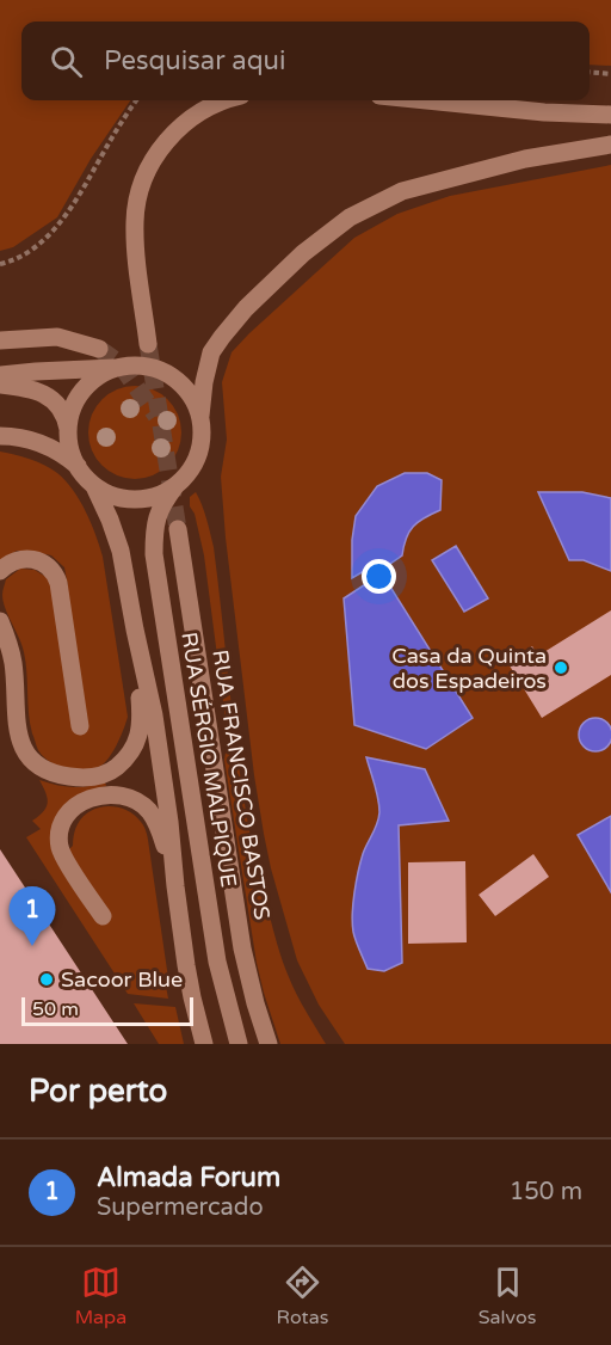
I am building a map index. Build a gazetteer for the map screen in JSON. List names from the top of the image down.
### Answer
{
  "streets": {
    "street": ["RUA SÉRGIO MALPIQUE", "RUA FRANCISCO BASTOS"]
  },
  "places": ["Casa da Quinta dos Espadeiros", "Sacoor Blue"],
  "scale_bar": "50 m",
  "page": {
    "search": "Pesquisar aqui",
    "pins": "1",
    "scale": "50 m",
    "heading": "Por perto",
    "list": [
      {
        "mark": "1",
        "name": "Almada Forum",
        "note": "Supermercado",
        "value": "150 m"
      }
    ],
    "nav": ["Mapa", "Rotas", "Salvos"]
  }
}
